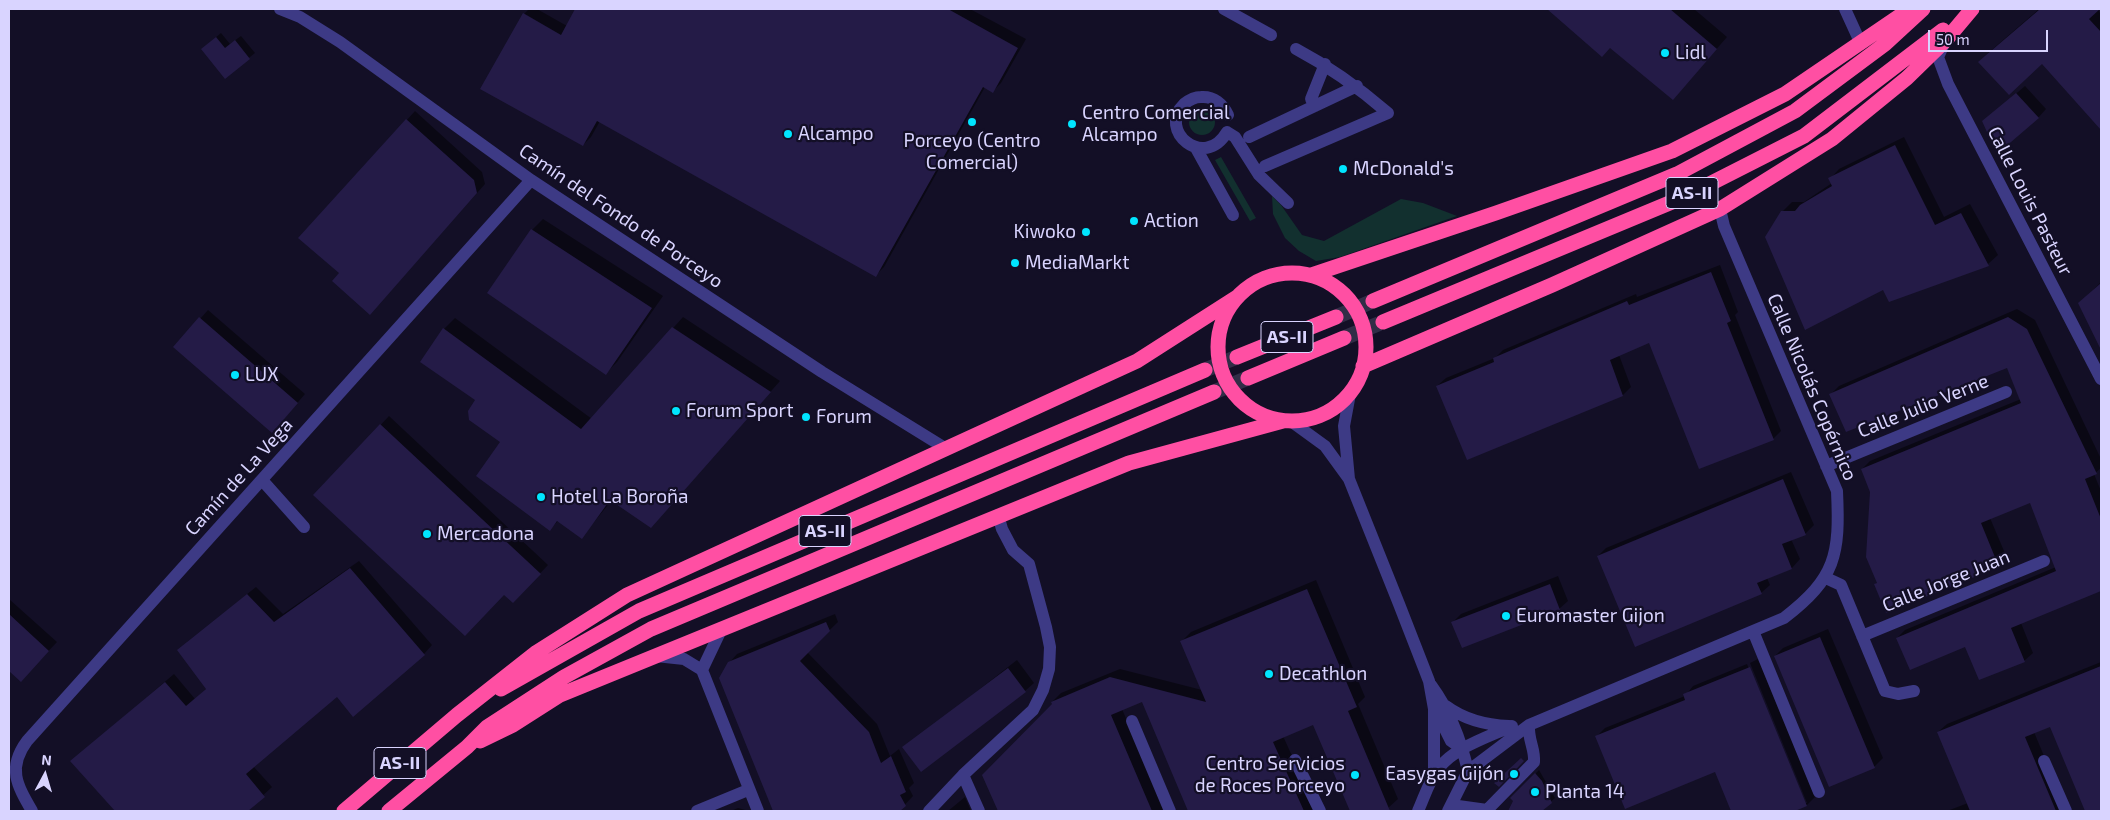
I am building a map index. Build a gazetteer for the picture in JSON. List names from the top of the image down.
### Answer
{
  "streets": {
    "highway": ["AS-II"],
    "street": [
      "Calle Louis Pasteur",
      "Camín del Fondo de Porceyo",
      "Calle Nicolás Copérnico",
      "Calle Julio Verne",
      "Camín de La Vega",
      "Calle Jorge Juan"
    ]
  },
  "crossings": [
    ["Camín del Fondo de Porceyo", "Camín de La Vega"],
    ["Calle Nicolás Copérnico", "Calle Julio Verne"]
  ],
  "places": [
    "Lidl",
    "Porceyo (Centro Comercial)",
    "Centro Comercial Alcampo",
    "Alcampo",
    "McDonald's",
    "Action",
    "Kiwoko",
    "MediaMarkt",
    "LUX",
    "Forum Sport",
    "Forum",
    "Hotel La Boroña",
    "Mercadona",
    "Euromaster Gijon",
    "Decathlon",
    "Easygas Gijón",
    "Centro Servicios de Roces Porceyo",
    "Planta 14"
  ],
  "scale_bar": "50 m",
  "north": "top"
}
